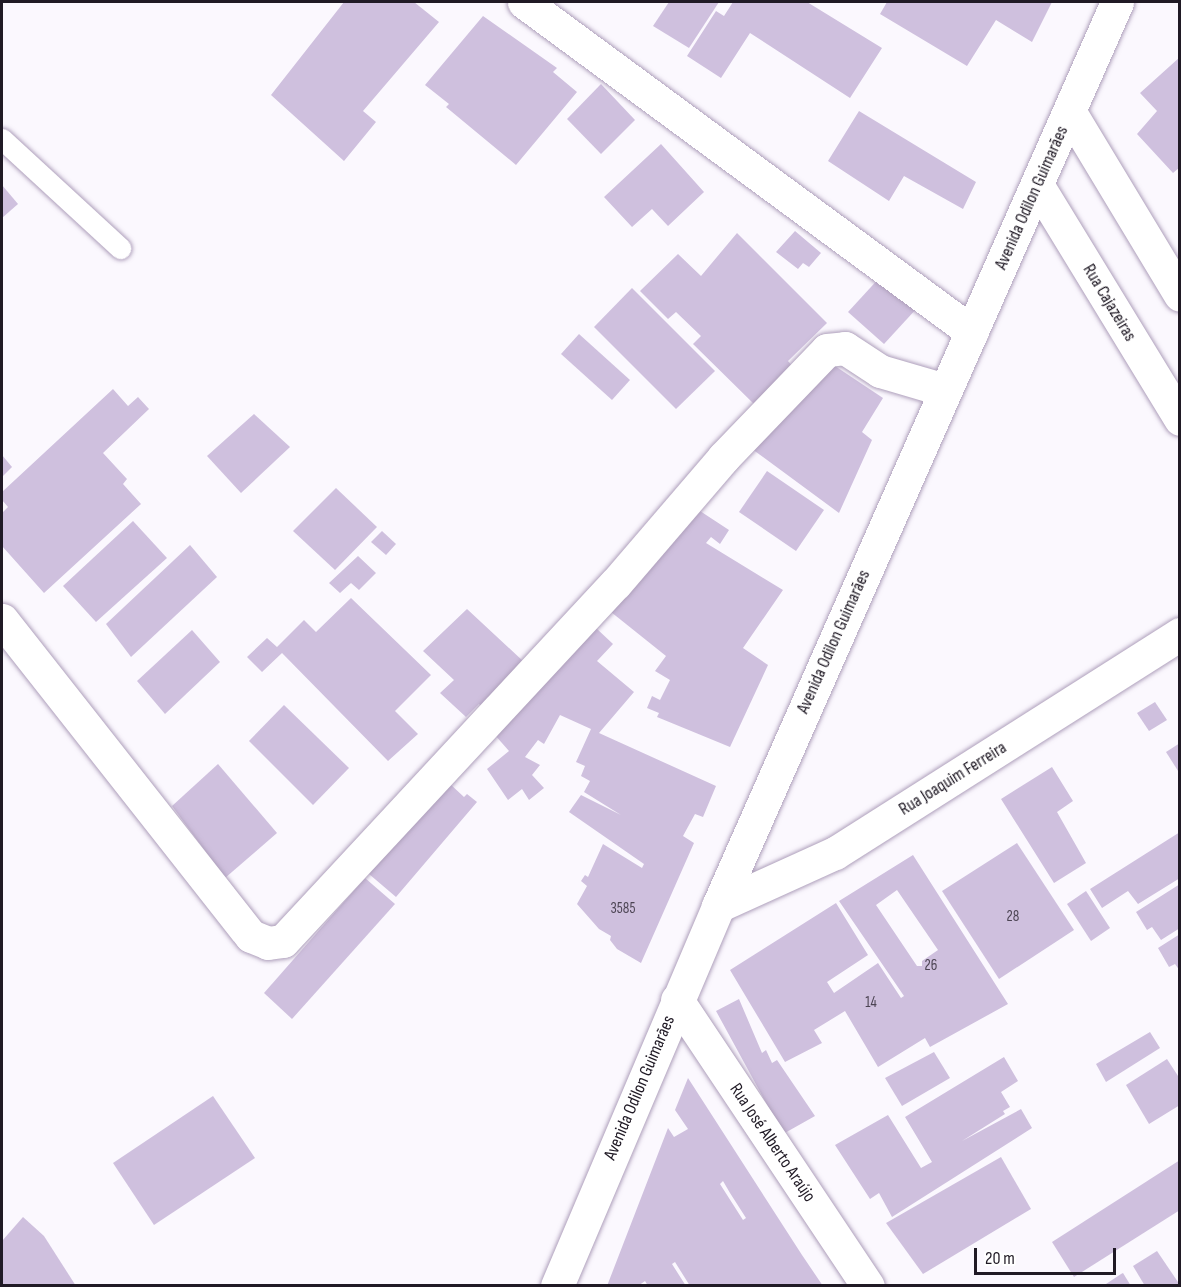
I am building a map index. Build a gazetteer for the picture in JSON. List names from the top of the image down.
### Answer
{
  "streets": {
    "street": [
      "Avenida Odilon Guimarães",
      "Rua Cajazeiras",
      "Rua Joaquim Ferreira",
      "Rua José Alberto Araújo"
    ]
  },
  "crossings": [
    ["Avenida Odilon Guimarães", "Rua Cajazeiras"],
    ["Avenida Odilon Guimarães", "Rua Joaquim Ferreira"],
    ["Avenida Odilon Guimarães", "Rua José Alberto Araújo"]
  ],
  "house_numbers": [
    "3585",
    "28",
    "26",
    "14"
  ],
  "scale_bar": "20 m"
}
